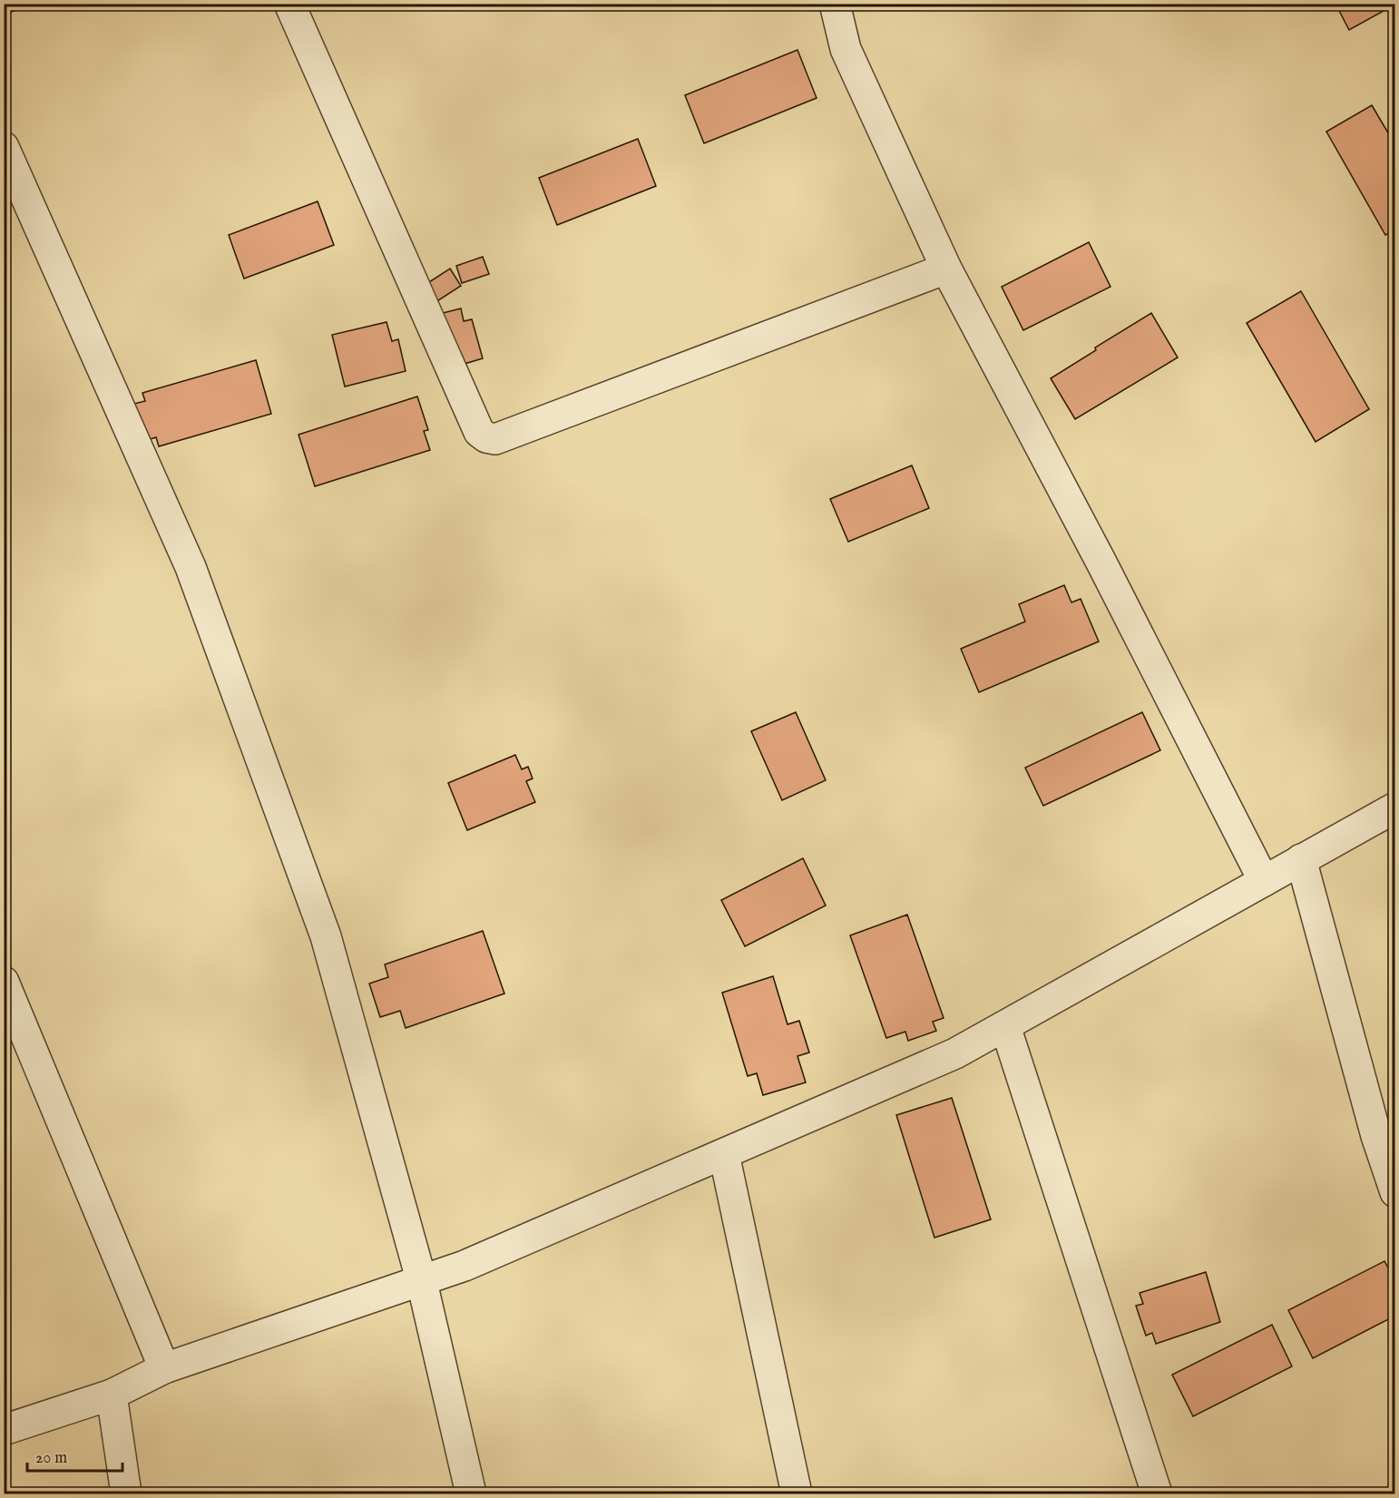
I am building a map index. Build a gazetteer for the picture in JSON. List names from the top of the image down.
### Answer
{
  "scale_bar": "20 m"
}
